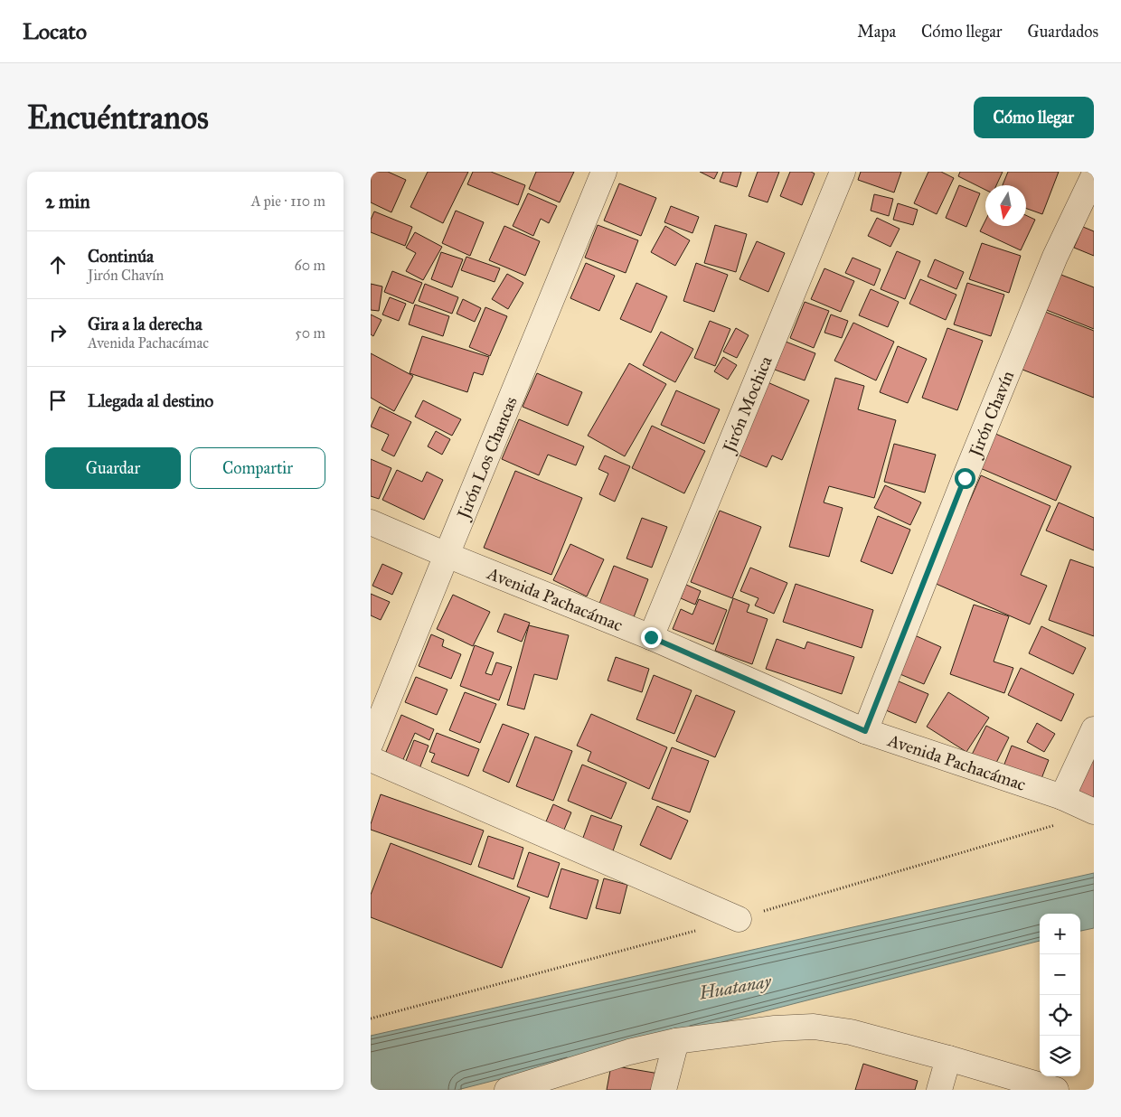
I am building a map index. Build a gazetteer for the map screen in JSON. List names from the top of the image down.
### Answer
{
  "streets": {
    "street": [
      "Jirón Mochica",
      "Jirón Chavín",
      "Jirón Los Chancas",
      "Avenida Pachacámac"
    ]
  },
  "crossings": [
    ["Jirón Mochica", "Avenida Pachacámac"],
    ["Jirón Chavín", "Avenida Pachacámac"],
    ["Jirón Los Chancas", "Avenida Pachacámac"]
  ],
  "water": ["Huatanay"],
  "north": "bottom",
  "page": {
    "header": "Locato",
    "nav": ["Mapa", "Cómo llegar", "Guardados"],
    "buttons": [
      "Cómo llegar",
      ["Guardar", "Compartir"]
    ],
    "title": "Encuéntranos",
    "heading": ["2 min", "A pie · 110 m"],
    "list": [
      ["Continúa", "Jirón Chavín", "60 m"],
      ["Gira a la derecha", "Avenida Pachacámac", "50 m"],
      "Llegada al destino"
    ],
    "map_buttons": ["+", "−"]
  }
}
